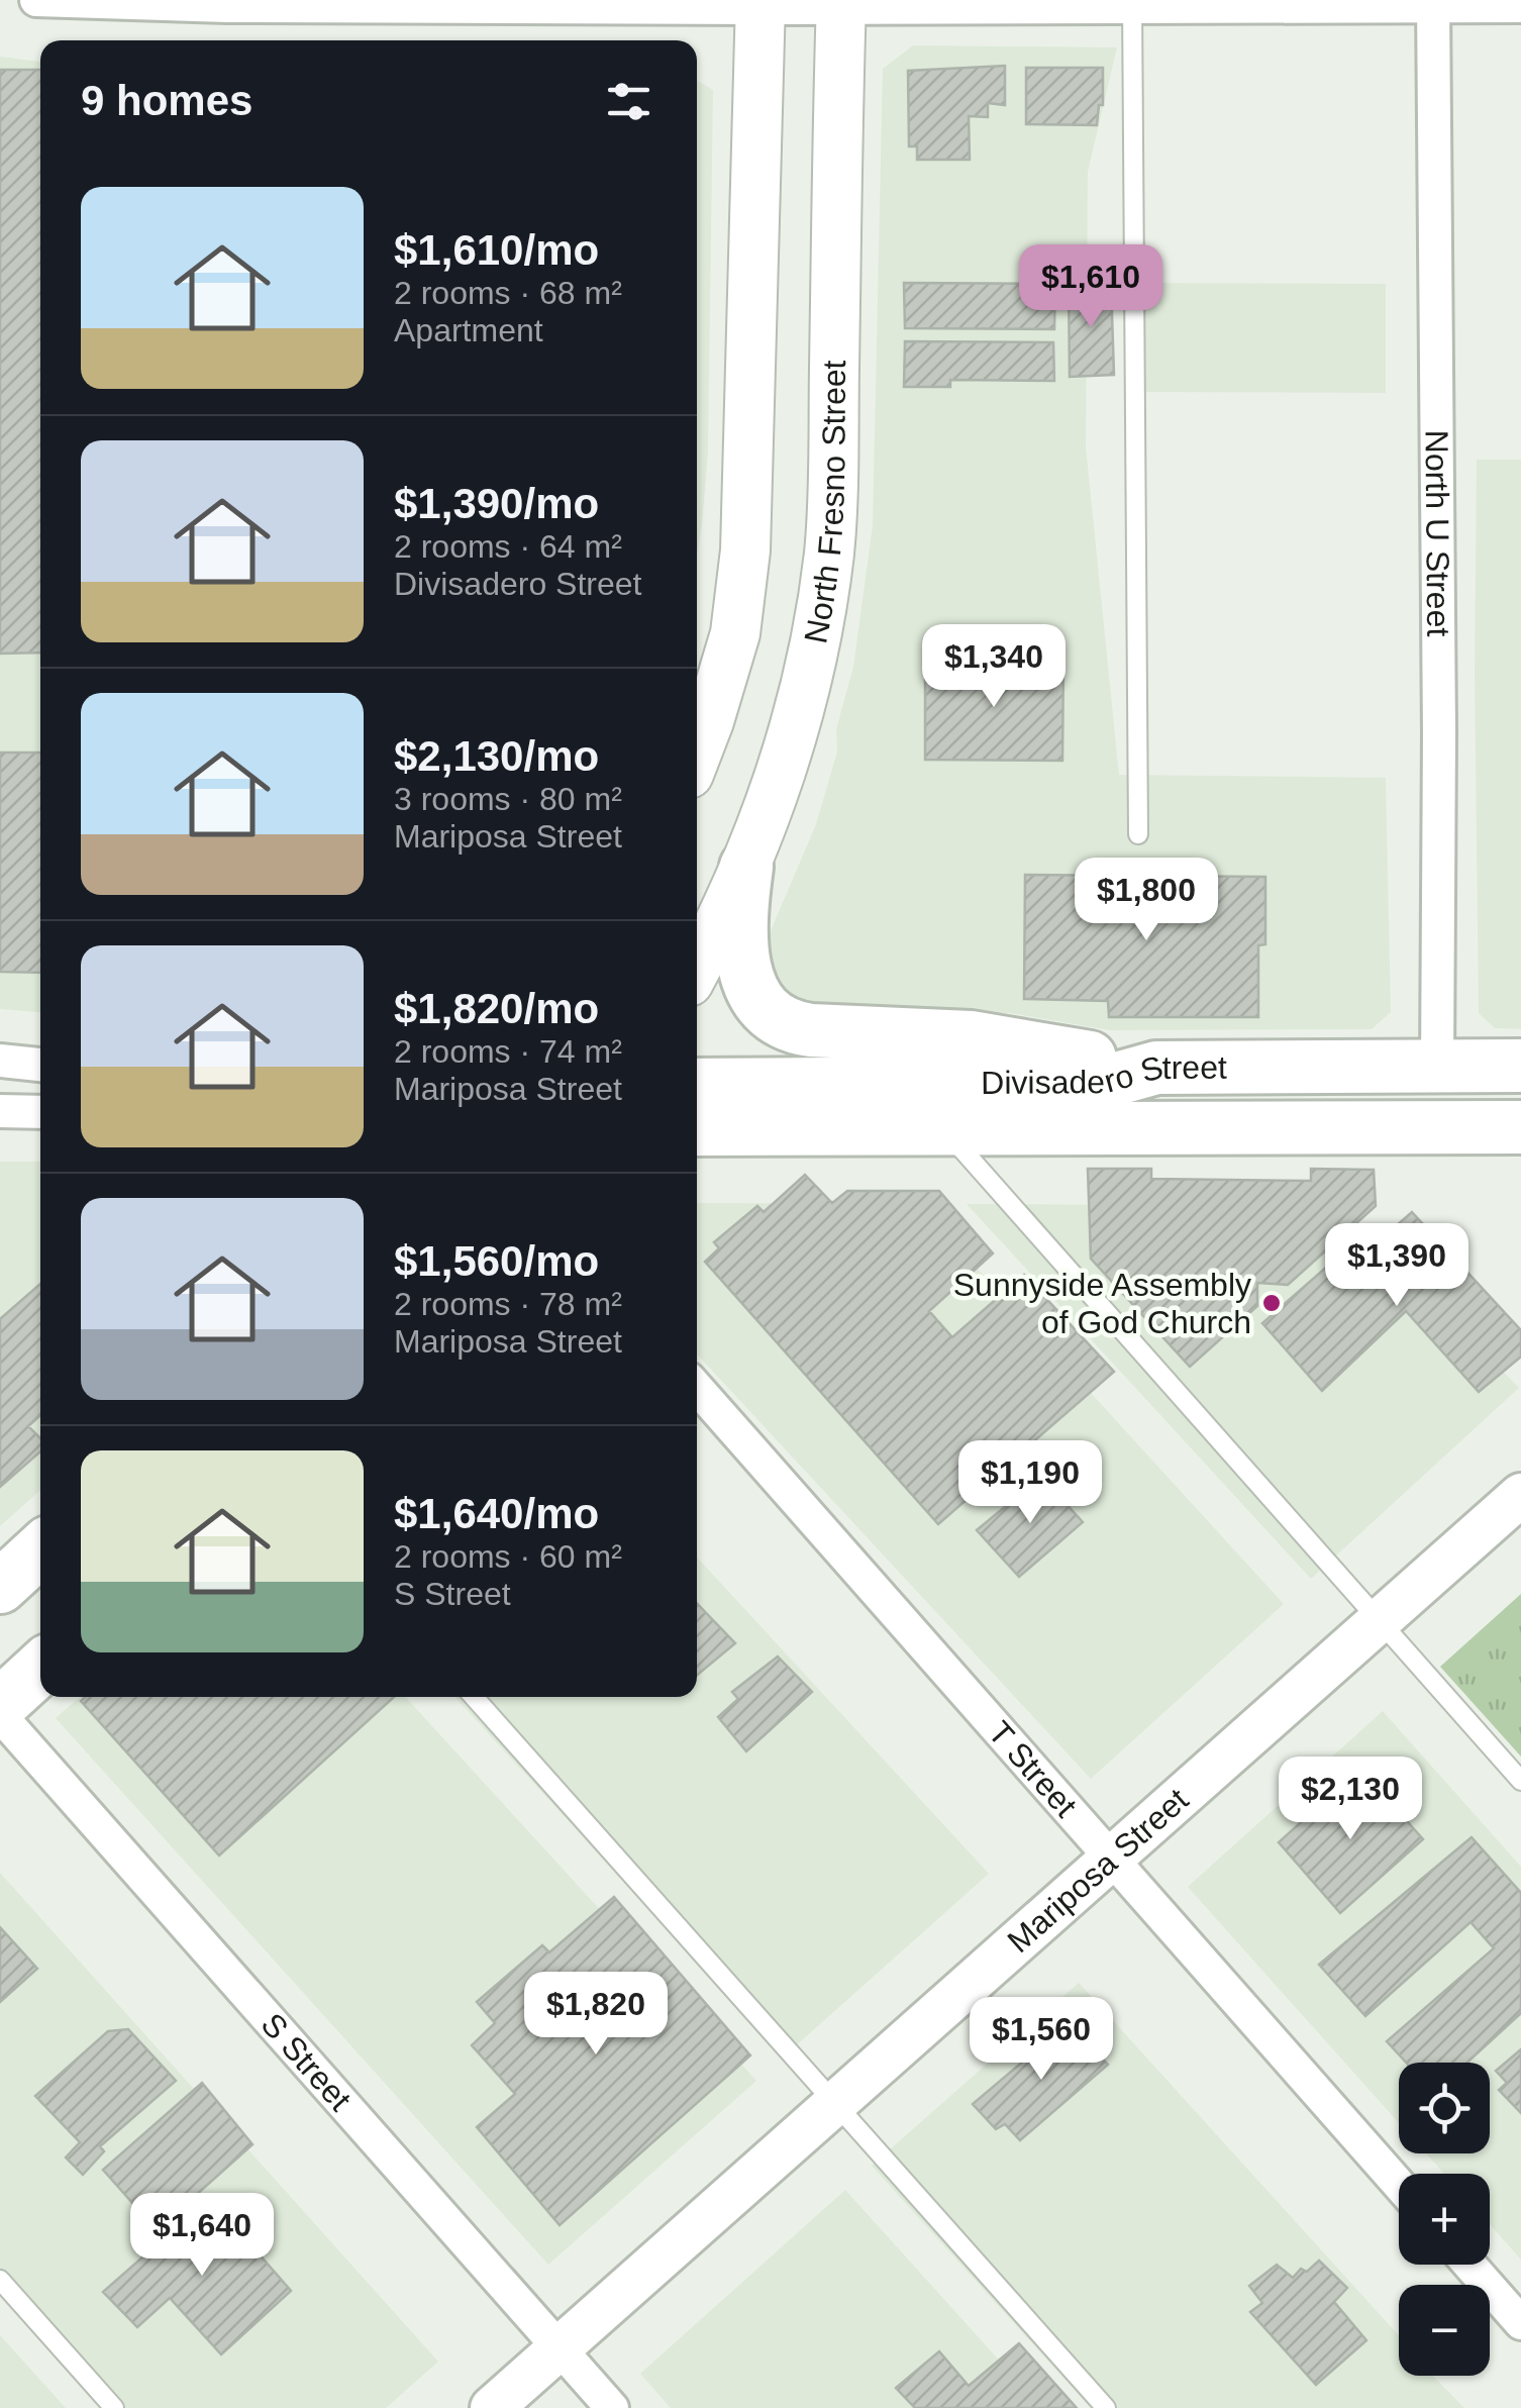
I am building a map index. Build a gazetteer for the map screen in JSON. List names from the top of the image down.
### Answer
{
  "streets": {
    "main road": ["North Fresno Street", "Divisadero Street"],
    "street": [
      "North U Street",
      "T Street",
      "Mariposa Street",
      "S Street"
    ]
  },
  "crossings": [
    ["North U Street", "Divisadero Street"],
    ["T Street", "Mariposa Street"],
    ["Mariposa Street", "S Street"]
  ],
  "places": ["Sunnyside Assembly of God Church"],
  "page": {
    "heading": "9 homes",
    "list": [
      {
        "name": "$1,610/mo",
        "note": "2 rooms · 68 m² · Apartment"
      },
      {
        "name": "$1,390/mo",
        "note": "2 rooms · 64 m² · Divisadero Street"
      },
      {
        "name": "$2,130/mo",
        "note": "3 rooms · 80 m² · Mariposa Street"
      },
      {
        "name": "$1,820/mo",
        "note": "2 rooms · 74 m² · Mariposa Street"
      },
      {
        "name": "$1,560/mo",
        "note": "2 rooms · 78 m² · Mariposa Street"
      },
      {
        "name": "$1,640/mo",
        "note": "2 rooms · 60 m² · S Street"
      }
    ],
    "price": [
      "$1,610",
      "$1,340",
      "$1,800",
      "$1,390",
      "$1,190",
      "$2,130",
      "$1,820",
      "$1,560",
      "$1,640"
    ],
    "map_buttons": ["+", "−"]
  }
}
